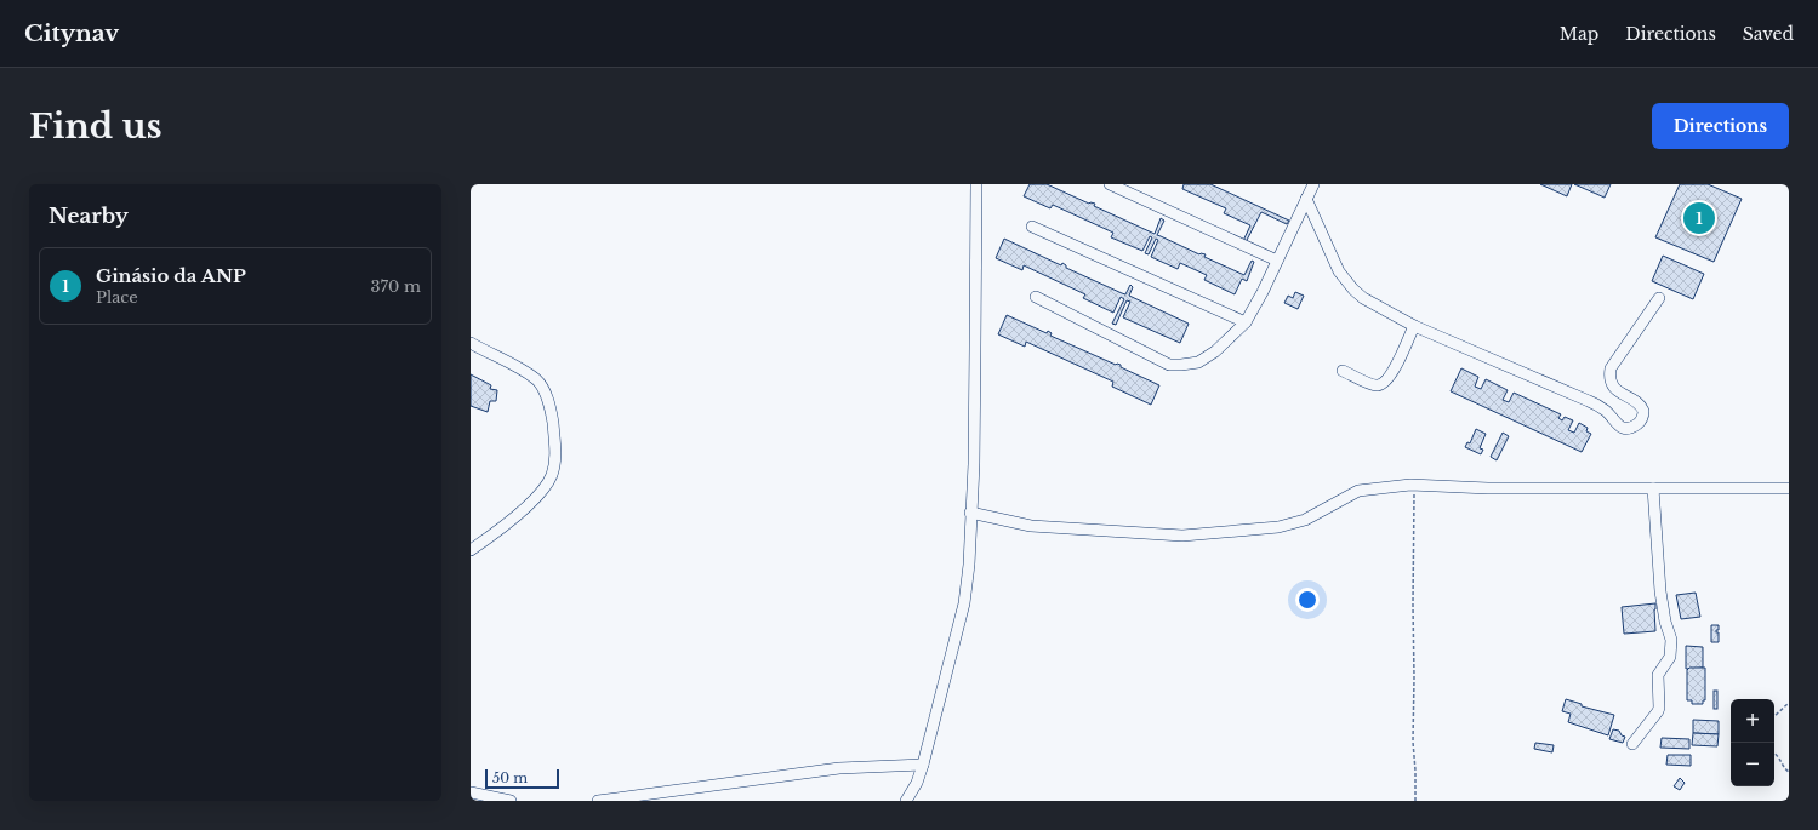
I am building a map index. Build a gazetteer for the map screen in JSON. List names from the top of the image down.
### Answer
{
  "scale_bar": "50 m",
  "page": {
    "header": "Citynav",
    "nav": ["Map", "Directions", "Saved"],
    "buttons": "Directions",
    "title": "Find us",
    "heading": "Nearby",
    "pins": "1",
    "list": [
      {
        "mark": "1",
        "name": "Ginásio da ANP",
        "note": "Place",
        "value": "370 m"
      }
    ],
    "map_buttons": ["+", "−"],
    "scale": "50 m"
  }
}
